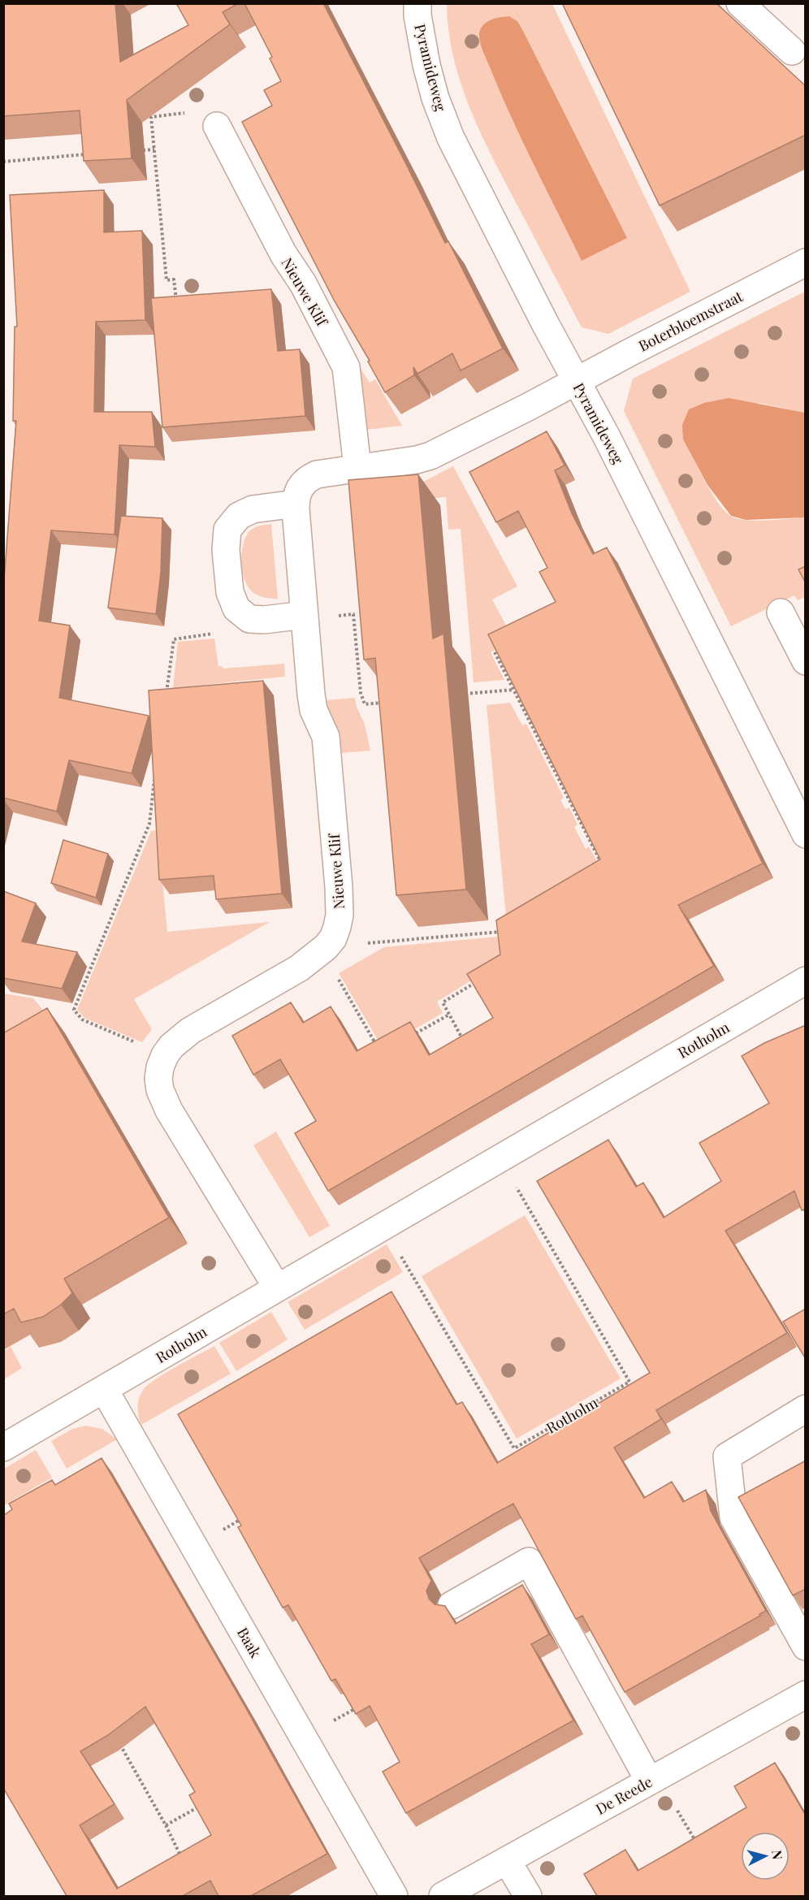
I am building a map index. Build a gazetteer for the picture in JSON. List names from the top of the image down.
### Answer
{
  "streets": {
    "street": [
      "Pyramideweg",
      "Nieuwe Klif",
      "Boterbloemstraat",
      "Rotholm",
      "Baak",
      "De Reede"
    ]
  },
  "crossings": [
    ["Pyramideweg", "Nieuwe Klif"],
    ["Pyramideweg", "Boterbloemstraat"],
    ["Nieuwe Klif", "Boterbloemstraat"],
    ["Nieuwe Klif", "Rotholm"],
    ["Rotholm", "Baak"]
  ],
  "north": "right"
}
